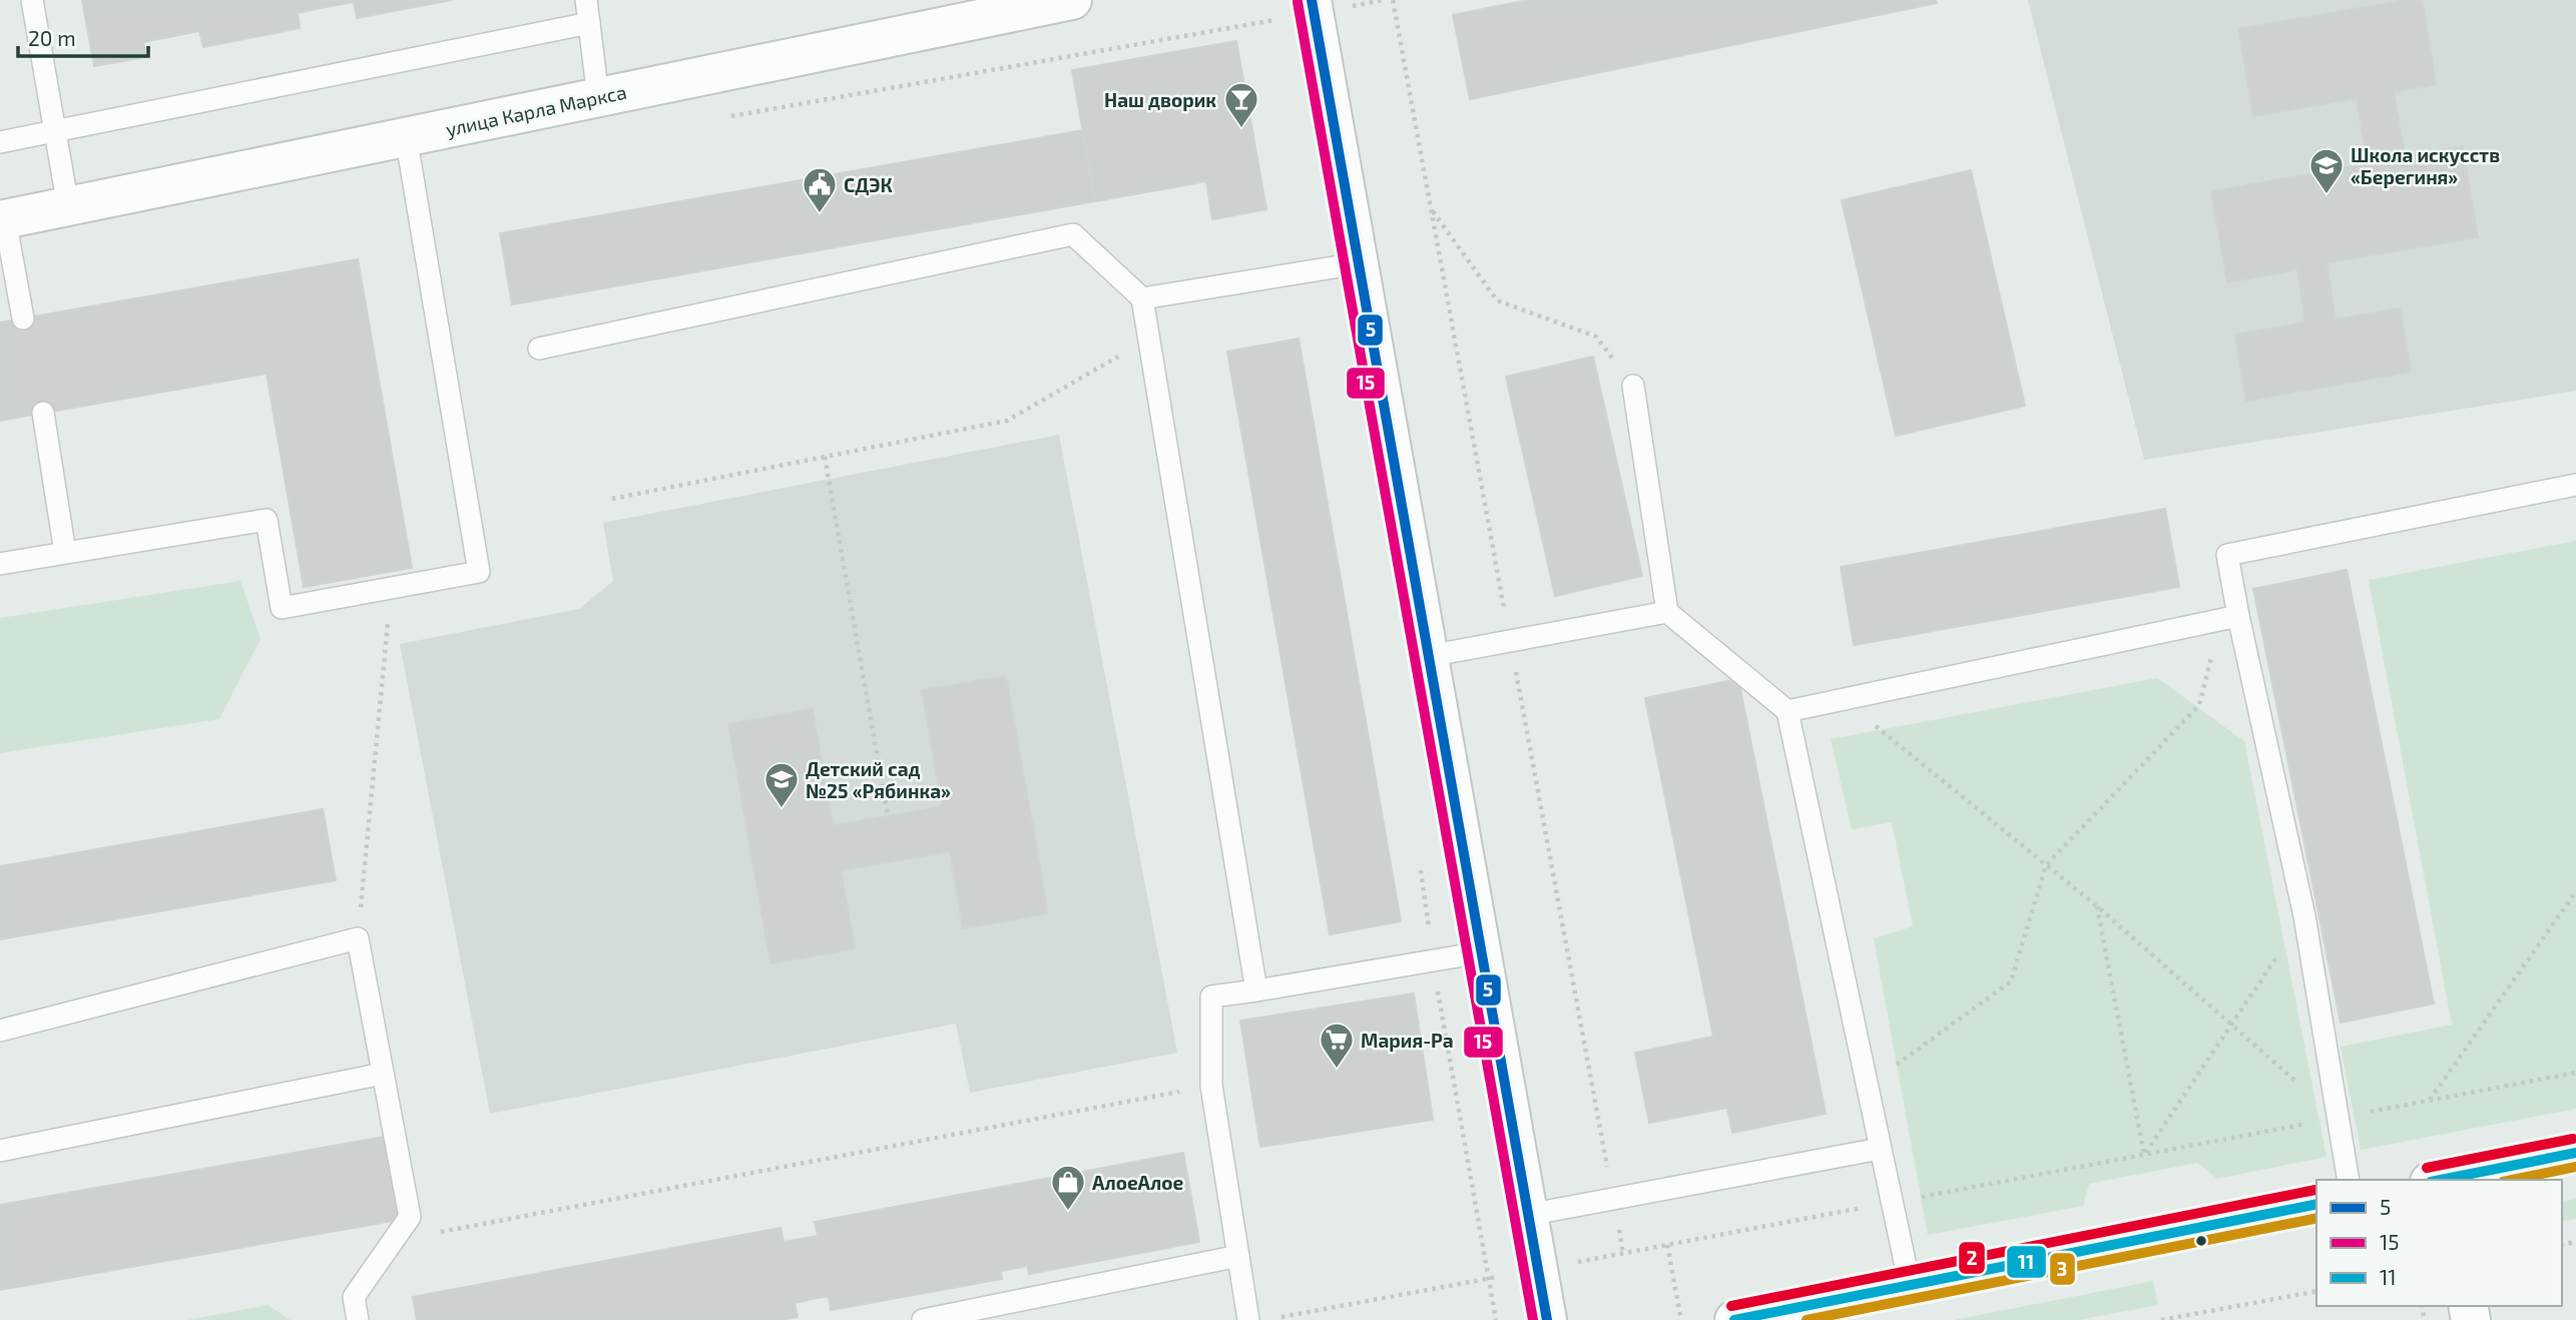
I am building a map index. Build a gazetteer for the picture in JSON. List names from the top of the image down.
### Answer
{
  "streets": {
    "street": ["улица Карла Маркса"]
  },
  "places": {
    "bar": ["Наш дворик"],
    "school or university": ["Школа искусств «Берегиня»", "Детский сад №25 «Рябинка»"],
    "public building": ["СДЭК"],
    "supermarket": ["Мария-Ра"],
    "shop": ["АлоеАлое"]
  },
  "lines": [
    "transit line 5",
    "transit line 15",
    "transit line 2",
    "transit line 11",
    "transit line 3"
  ],
  "legend": ["5", "15", "11"],
  "scale_bar": "20 m"
}
